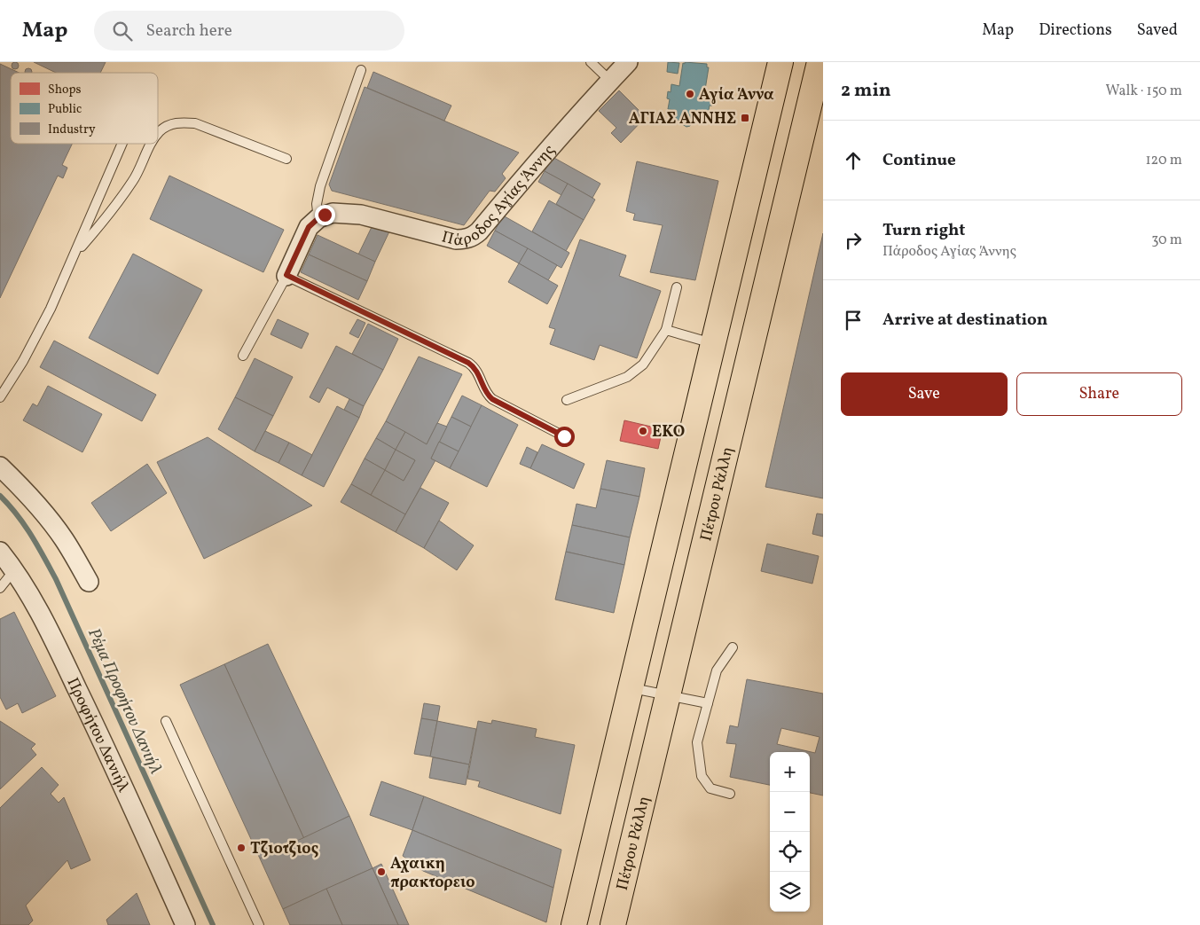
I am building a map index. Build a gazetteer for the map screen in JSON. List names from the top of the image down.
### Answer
{
  "streets": {
    "main road": ["Πέτρου Ράλλη"],
    "street": ["Πάροδος Αγίας Άννης", "Προφήτου Δανιήλ"]
  },
  "water": ["Ρέμα Προφήτου Δανιήλ"],
  "places": {
    "other": [
      "Αγία Άννα",
      "EKO",
      "Τζιοτζιος",
      "Αχαικη πρακτορειο"
    ],
    "transit": ["ΑΓΙΑΣ ΑΝΝΗΣ"]
  },
  "legend": ["Shops", "Public", "Industry"],
  "page": {
    "header": "Map",
    "search": "Search here",
    "nav": ["Map", "Directions", "Saved"],
    "heading": ["2 min", "Walk · 150 m"],
    "list": [
      ["Continue", "120 m"],
      ["Turn right", "Πάροδος Αγίας Άννης", "30 m"],
      "Arrive at destination"
    ],
    "buttons": ["Save", "Share"],
    "map_buttons": ["+", "−"]
  }
}
